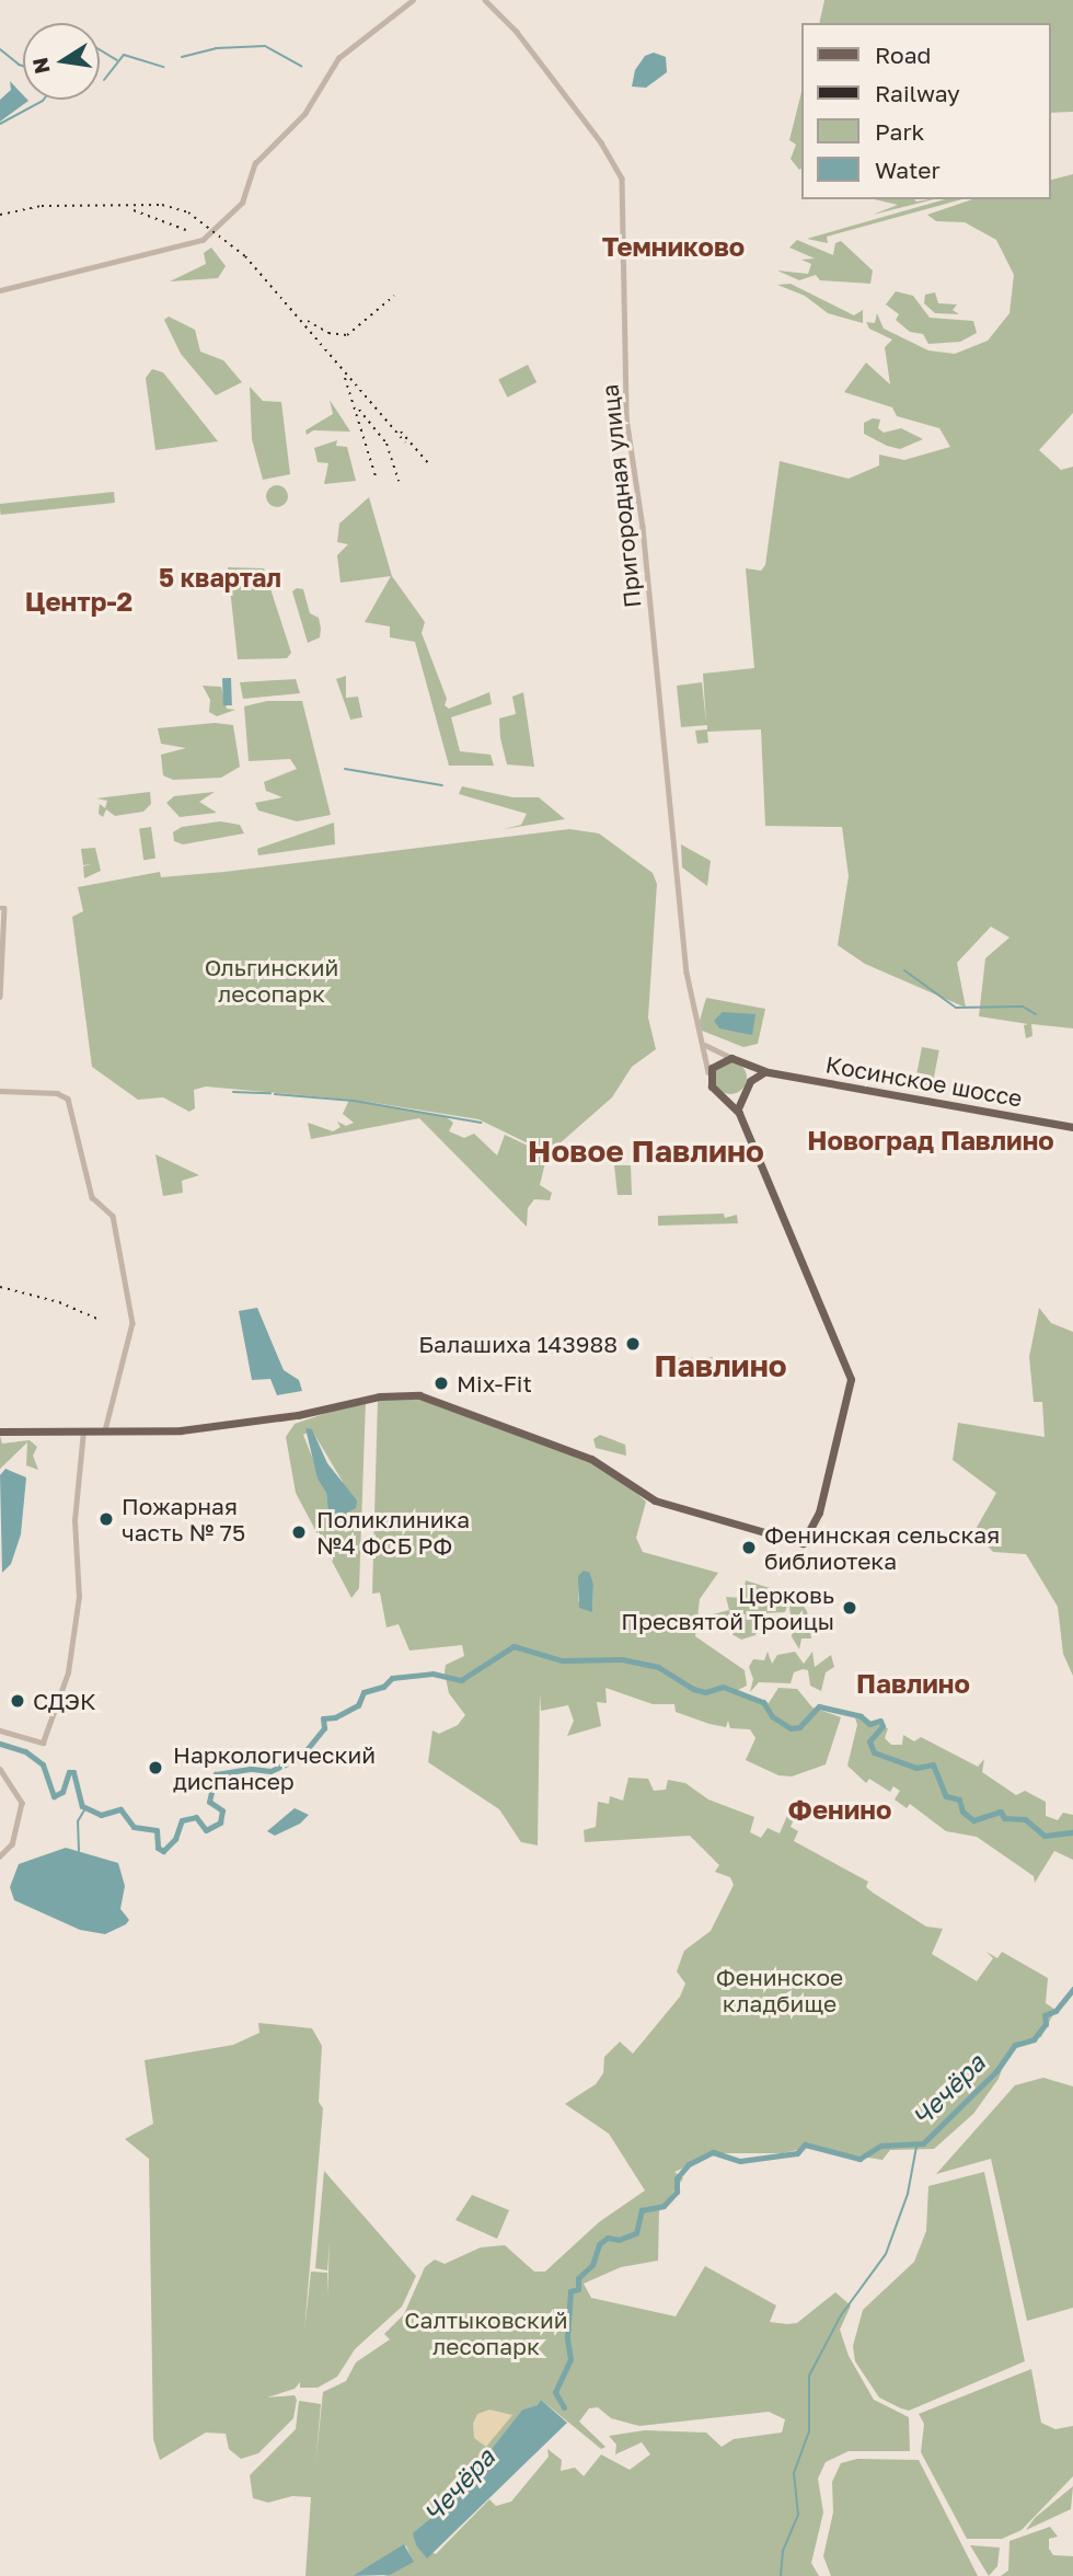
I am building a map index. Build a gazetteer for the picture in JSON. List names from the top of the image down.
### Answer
{
  "streets": {
    "main road": ["Косинское шоссе"],
    "street": ["Пригородная улица"]
  },
  "crossings": [
    ["Пригородная улица", "Косинское шоссе"]
  ],
  "districts": [
    "Темниково",
    "5 квартал",
    "Центр-2",
    "Новоград Павлино",
    "Новое Павлино",
    "Павлино",
    "Павлино",
    "Фенино"
  ],
  "water": ["Чечёра"],
  "parks": ["Ольгинский лесопарк", "Фенинское кладбище", "Салтыковский лесопарк"],
  "places": [
    "Балашиха 143988",
    "Mix-Fit",
    "Пожарная часть № 75",
    "Поликлиника №4 ФСБ РФ",
    "Фенинская сельская библиотека",
    "Церковь Пресвятой Троицы",
    "СДЭК",
    "Наркологический диспансер"
  ],
  "legend": [
    "Road",
    "Railway",
    "Park",
    "Water"
  ],
  "north": "left"
}
